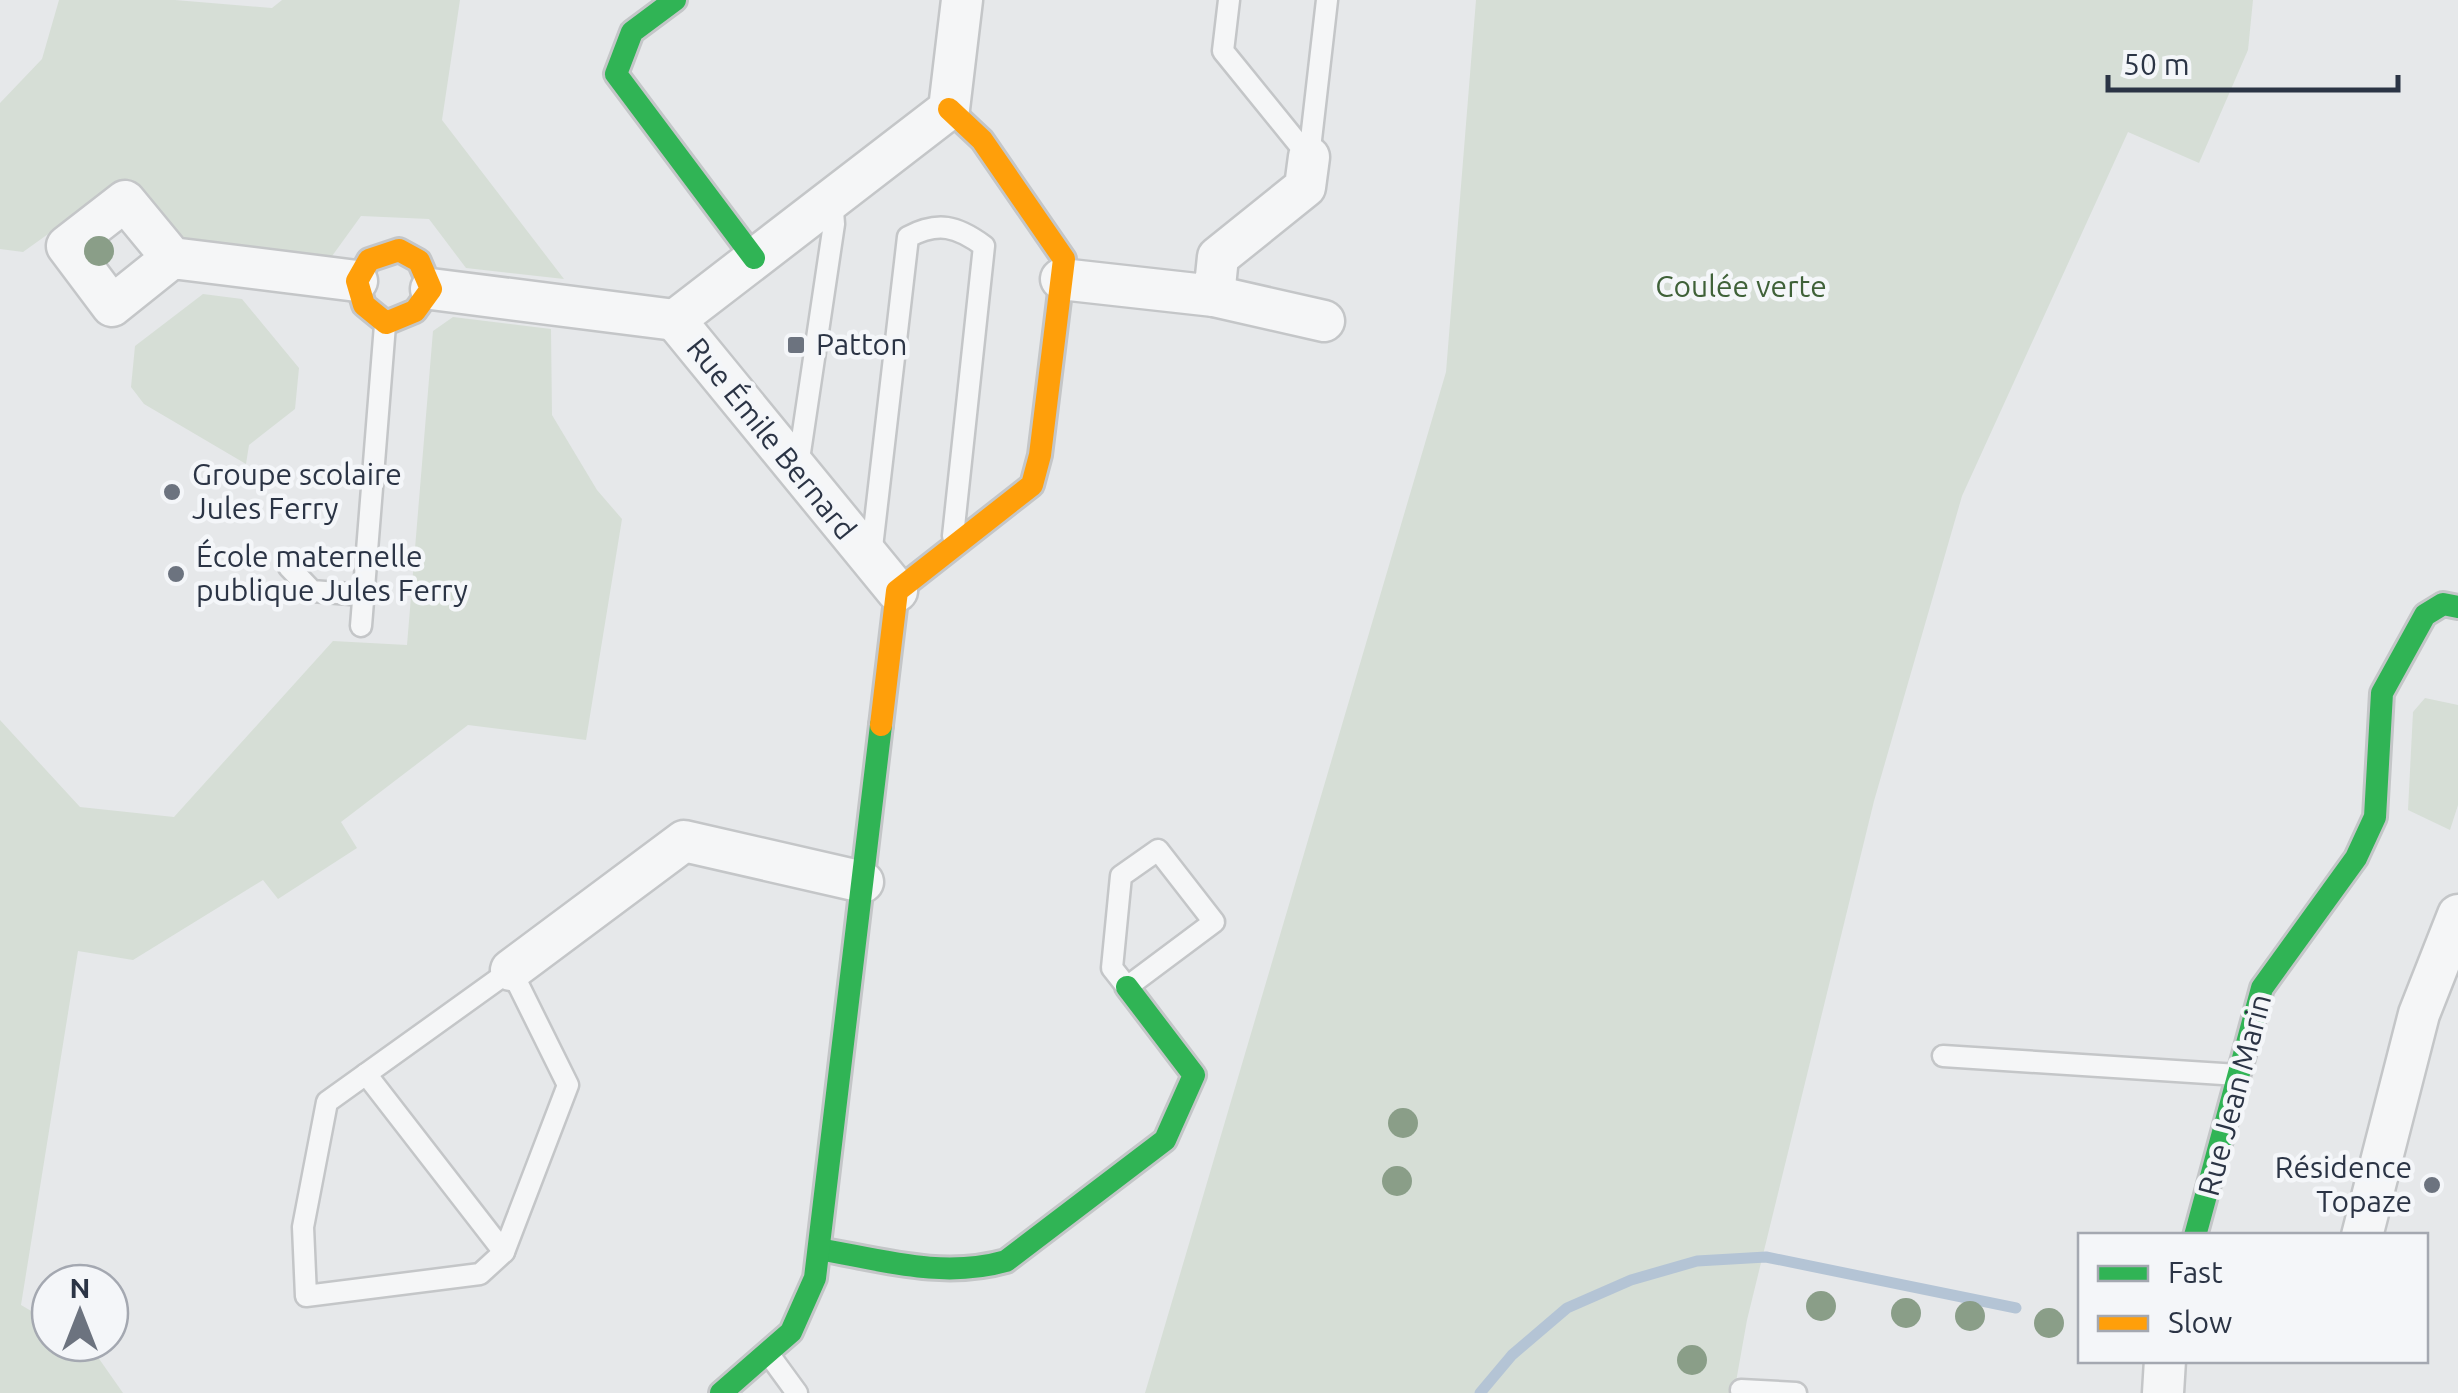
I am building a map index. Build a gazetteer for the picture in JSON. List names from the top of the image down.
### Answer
{
  "streets": {
    "street": ["Rue Émile Bernard", "Rue Jean Marin"]
  },
  "parks": ["Coulée verte"],
  "places": {
    "transit": ["Patton"],
    "other": ["Groupe scolaire Jules Ferry", "École maternelle publique Jules Ferry", "Résidence Topaze"]
  },
  "legend": ["Fast", "Slow"],
  "scale_bar": "50 m",
  "north": "top"
}
